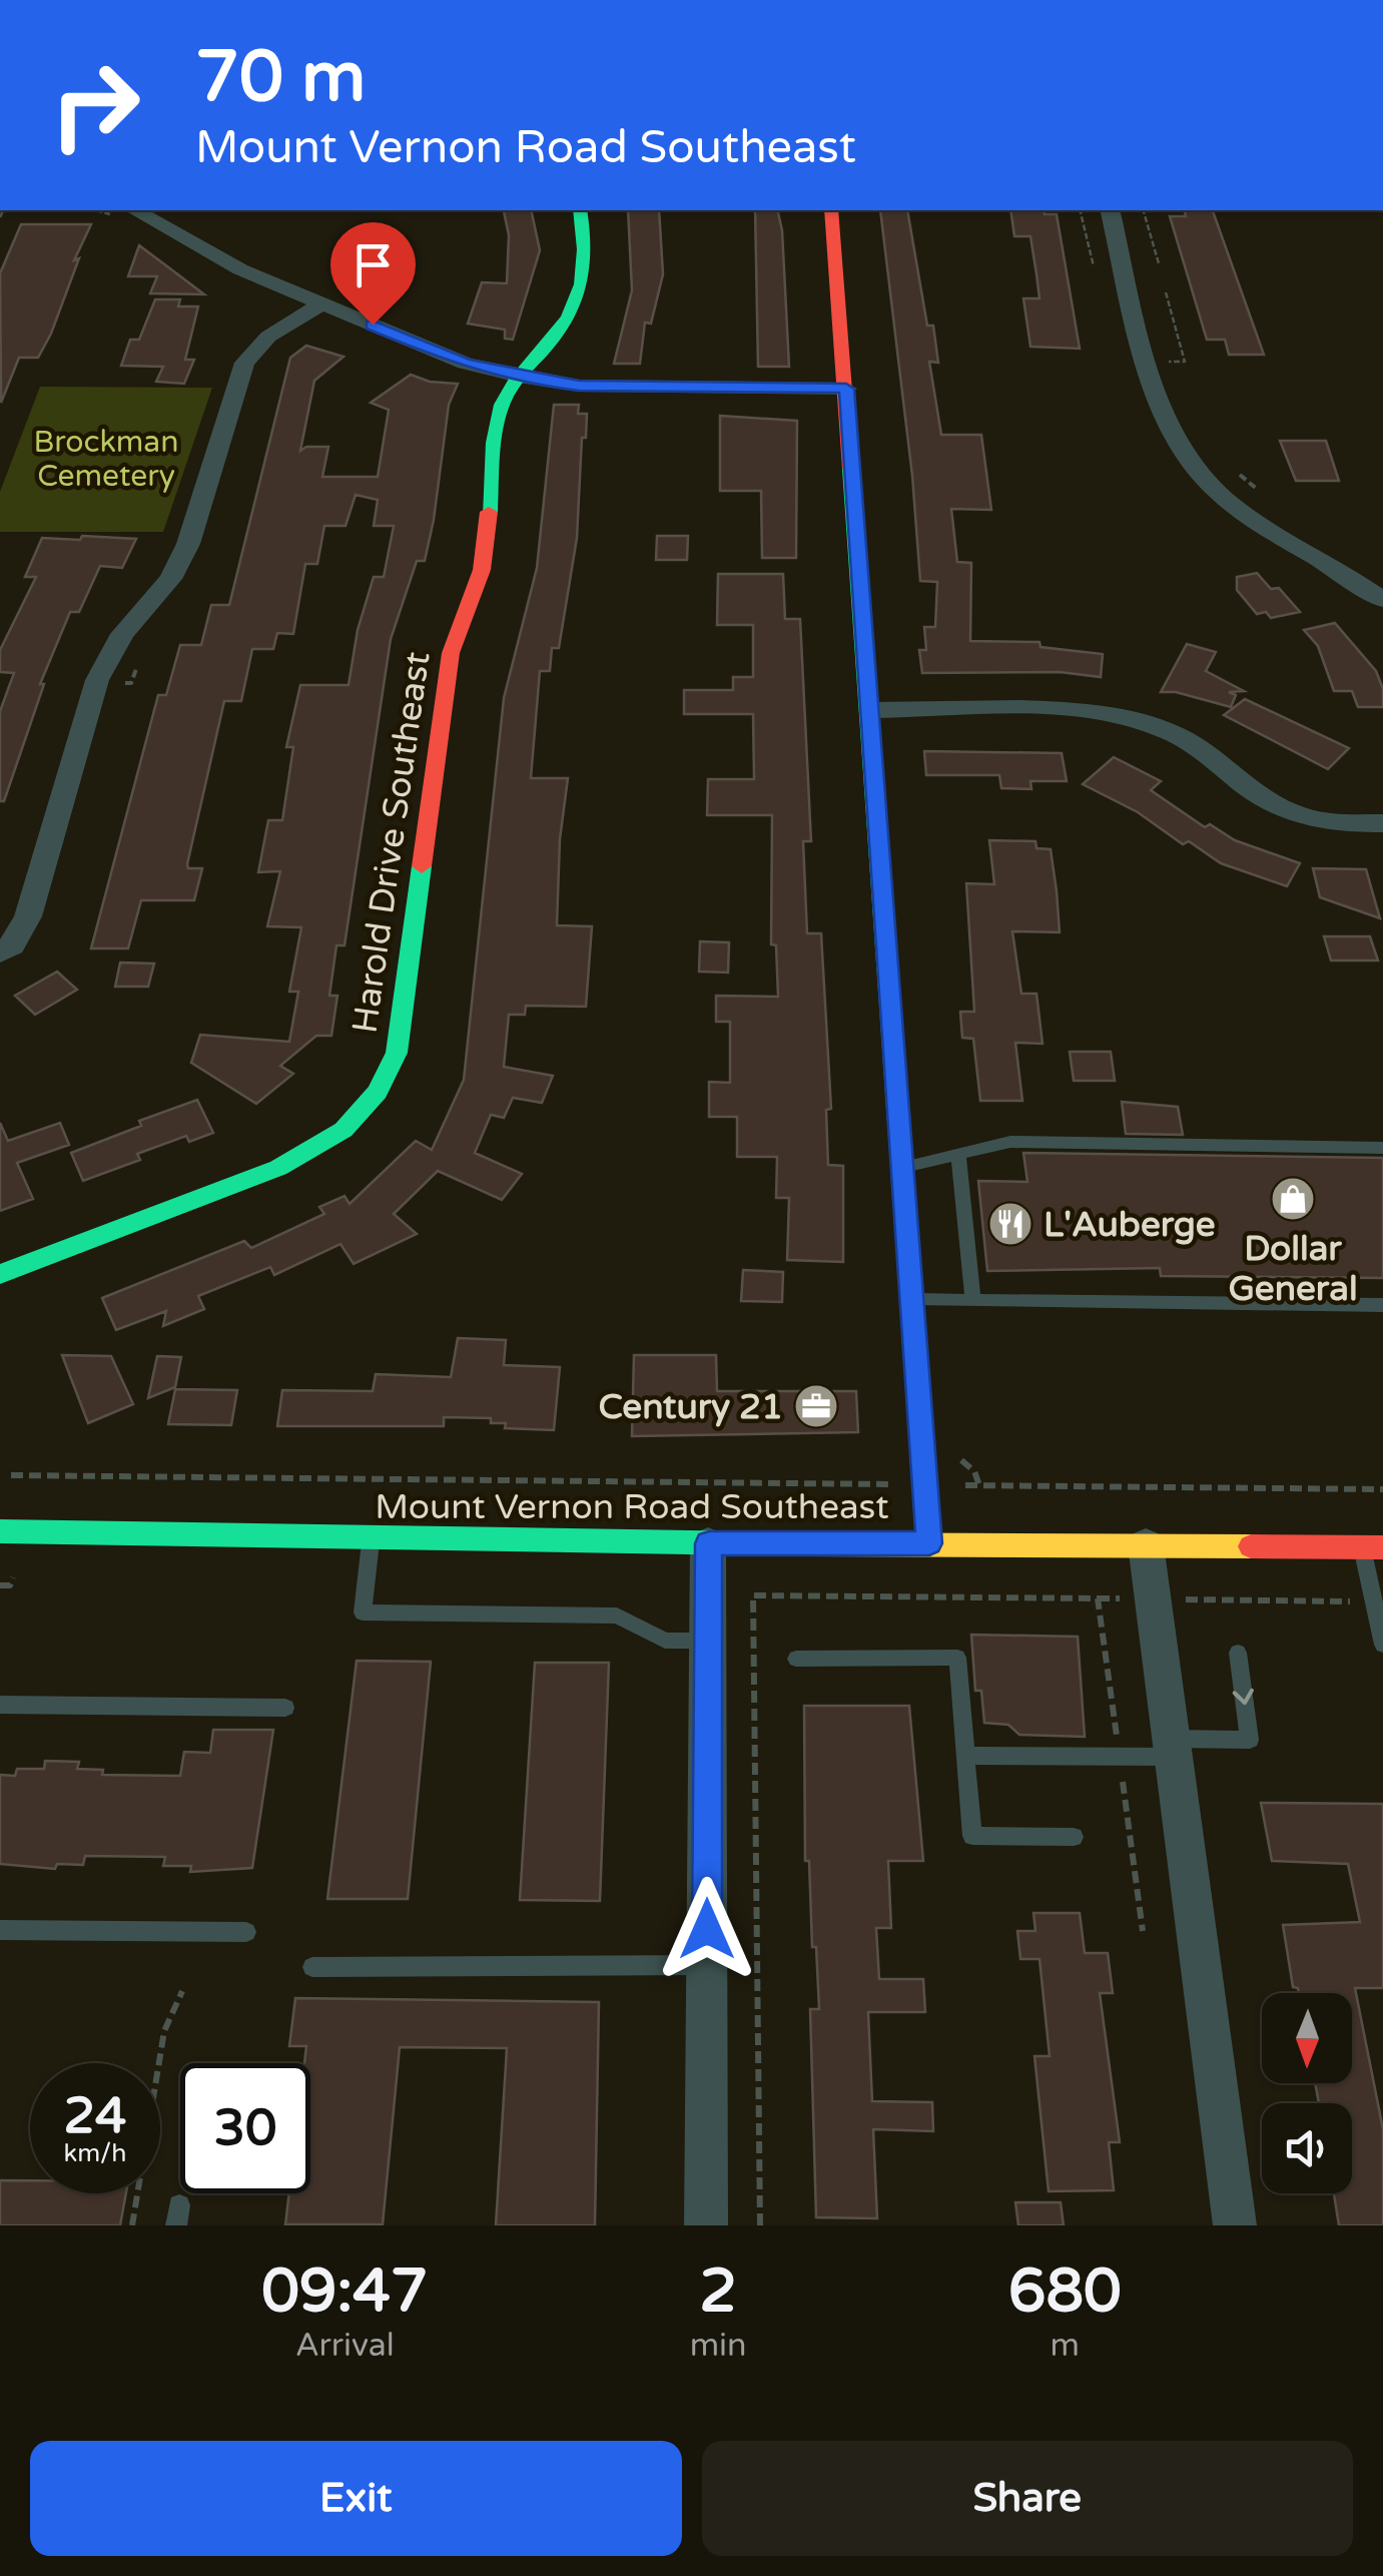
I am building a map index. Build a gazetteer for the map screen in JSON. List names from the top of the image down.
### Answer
{
  "streets": {
    "street": ["Harold Drive Southeast", "Mount Vernon Road Southeast"]
  },
  "parks": ["Brockman Cemetery"],
  "places": {
    "shop": ["Dollar General"],
    "restaurant": ["L'Auberge"],
    "office": ["Century 21"]
  },
  "north": "bottom",
  "page": {
    "turn": ["70 m", "Mount Vernon Road Southeast"],
    "speed": "24 km/h",
    "limit": "30",
    "eta": [
      "09:47",
      "Arrival",
      "2",
      "min",
      "680",
      "m"
    ],
    "buttons": ["Exit", "Share"]
  }
}
